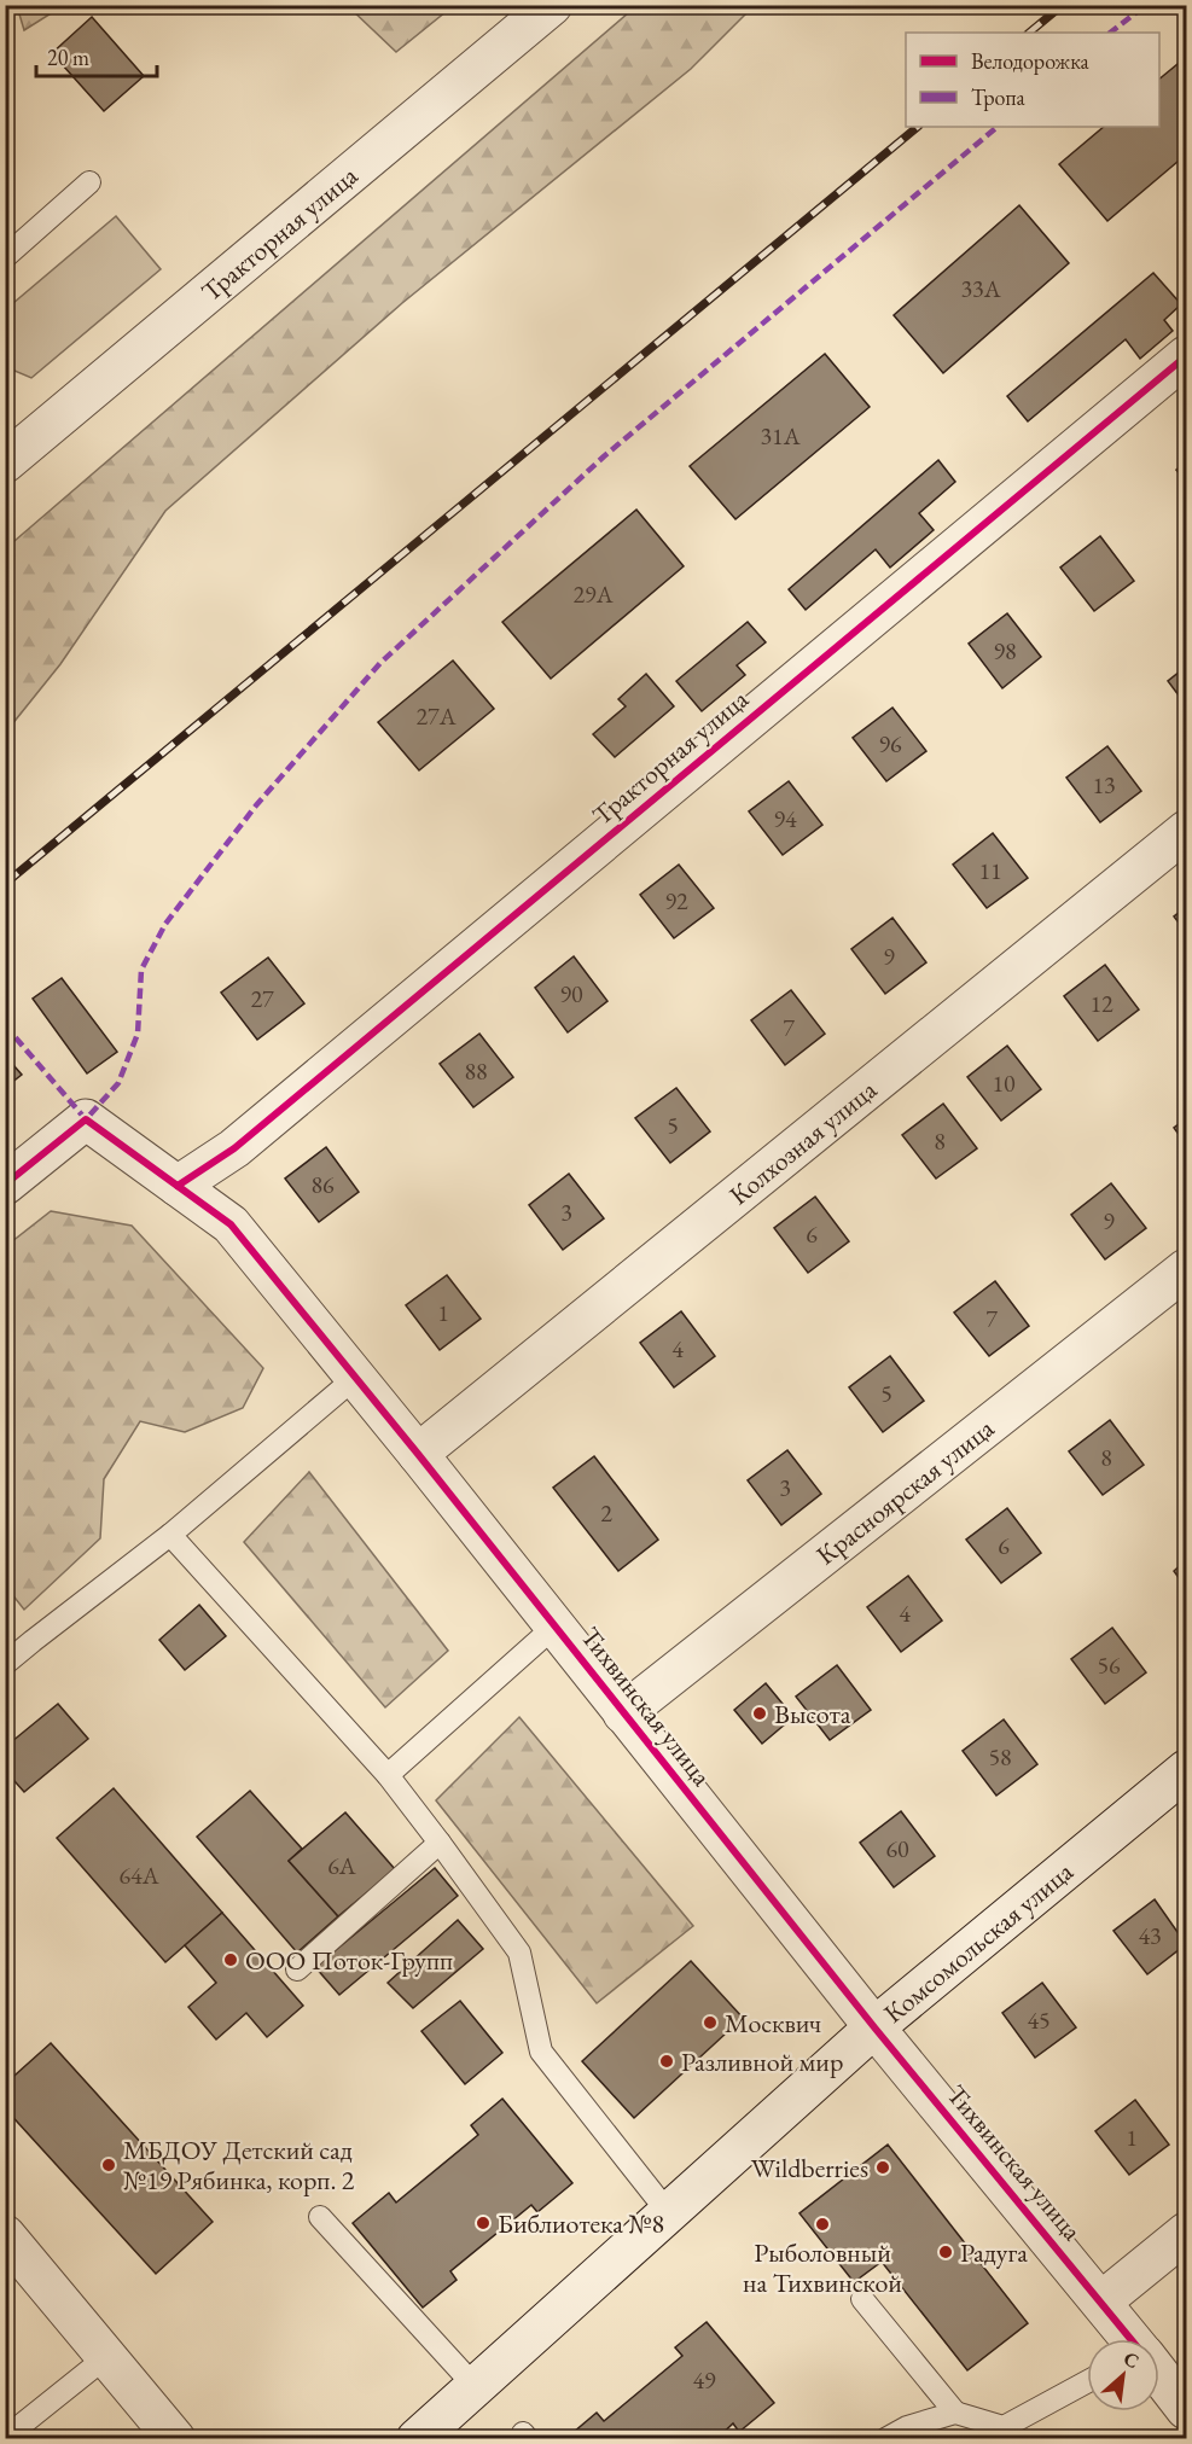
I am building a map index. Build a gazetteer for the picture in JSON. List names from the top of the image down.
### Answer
{
  "streets": {
    "street": [
      "Тракторная улица",
      "Колхозная улица",
      "Красноярская улица",
      "Тихвинская улица",
      "Комсомольская улица"
    ]
  },
  "crossings": [
    ["Тракторная улица", "Тихвинская улица"],
    ["Колхозная улица", "Тихвинская улица"],
    ["Красноярская улица", "Тихвинская улица"],
    ["Тихвинская улица", "Комсомольская улица"]
  ],
  "places": [
    "Высота",
    "ООО Поток-Групп",
    "Москвич",
    "Разливной мир",
    "МБДОУ Детский сад №19 Рябинка, корп. 2",
    "Wildberries",
    "Библиотека №8",
    "Рыболовный на Тихвинской",
    "Радуга"
  ],
  "house_numbers": [
    "33А",
    "31А",
    "29А",
    "98",
    "27А",
    "96",
    "13",
    "94",
    "11",
    "92",
    "9",
    "90",
    "27",
    "12",
    "7",
    "88",
    "10",
    "5",
    "8",
    "86",
    "3",
    "9",
    "6",
    "1",
    "7",
    "4",
    "5",
    "8",
    "3",
    "2",
    "6",
    "4",
    "56",
    "58",
    "60",
    "6А",
    "64А",
    "43",
    "45",
    "1",
    "49"
  ],
  "legend": ["Велодорожка", "Тропа"],
  "scale_bar": "20 m",
  "north": "top right"
}
